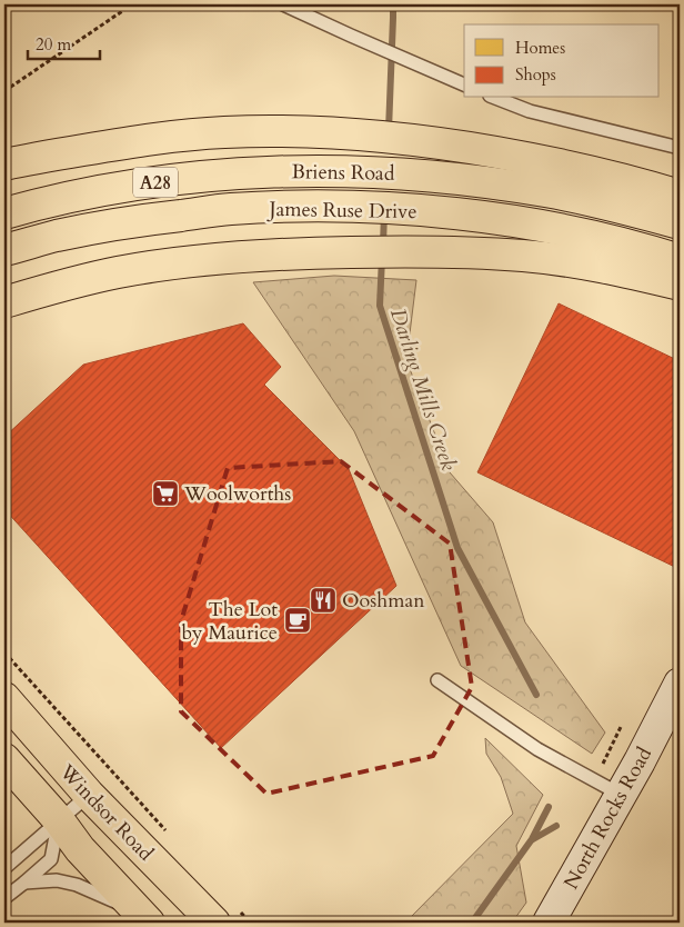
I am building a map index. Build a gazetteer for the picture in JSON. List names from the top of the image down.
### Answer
{
  "streets": {
    "main road": [
      "Briens Road",
      "A28",
      "James Ruse Drive",
      "Windsor Road",
      "North Rocks Road"
    ]
  },
  "water": ["Darling Mills Creek"],
  "places": {
    "supermarket": ["Woolworths"],
    "restaurant": ["Ooshman"],
    "cafe": ["The Lot by Maurice"]
  },
  "legend": ["Homes", "Shops"],
  "scale_bar": "20 m"
}
